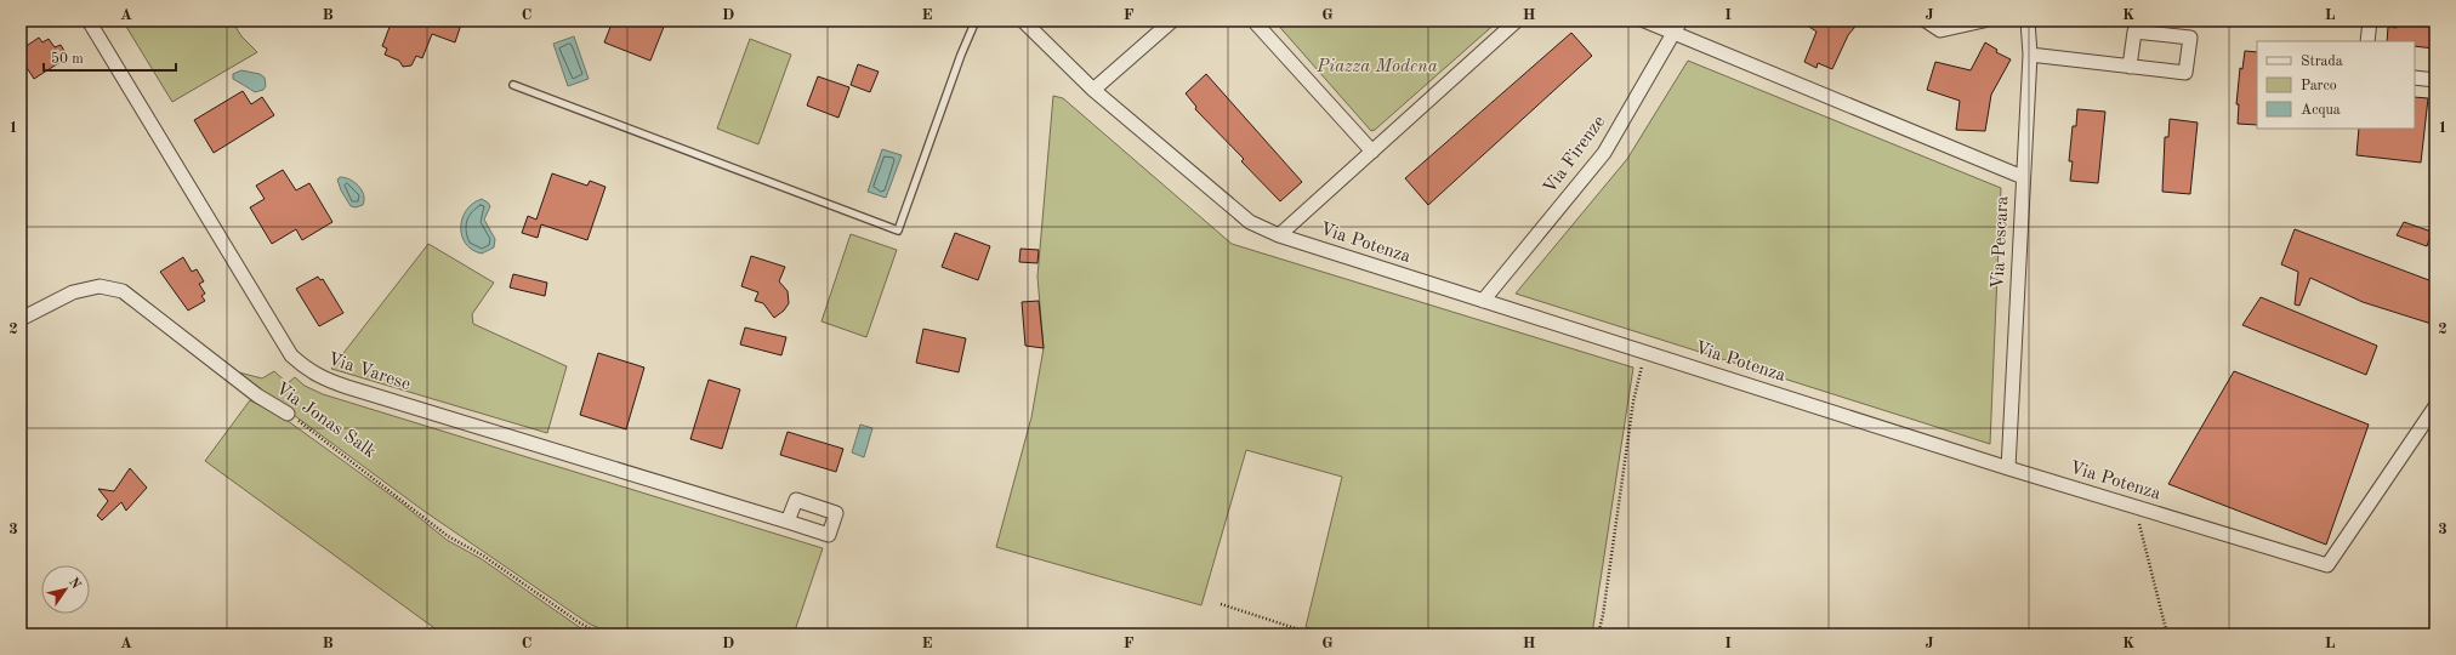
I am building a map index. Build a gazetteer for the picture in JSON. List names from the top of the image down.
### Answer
{
  "streets": {
    "street": [
      "Via Firenze",
      "Via Pescara",
      "Via Potenza",
      "Via Varese",
      "Via Jonas Salk"
    ]
  },
  "crossings": [
    ["Via Firenze", "Via Potenza"],
    ["Via Pescara", "Via Potenza"]
  ],
  "parks": ["Piazza Modena"],
  "legend": ["Strada", "Parco", "Acqua"],
  "scale_bar": "50 m",
  "north": "top right",
  "grid": {
    "columns": [
      "A",
      "B",
      "C",
      "D",
      "E",
      "F",
      "G",
      "H",
      "I",
      "J",
      "K",
      "L"
    ],
    "rows": ["1", "2", "3"]
  }
}
